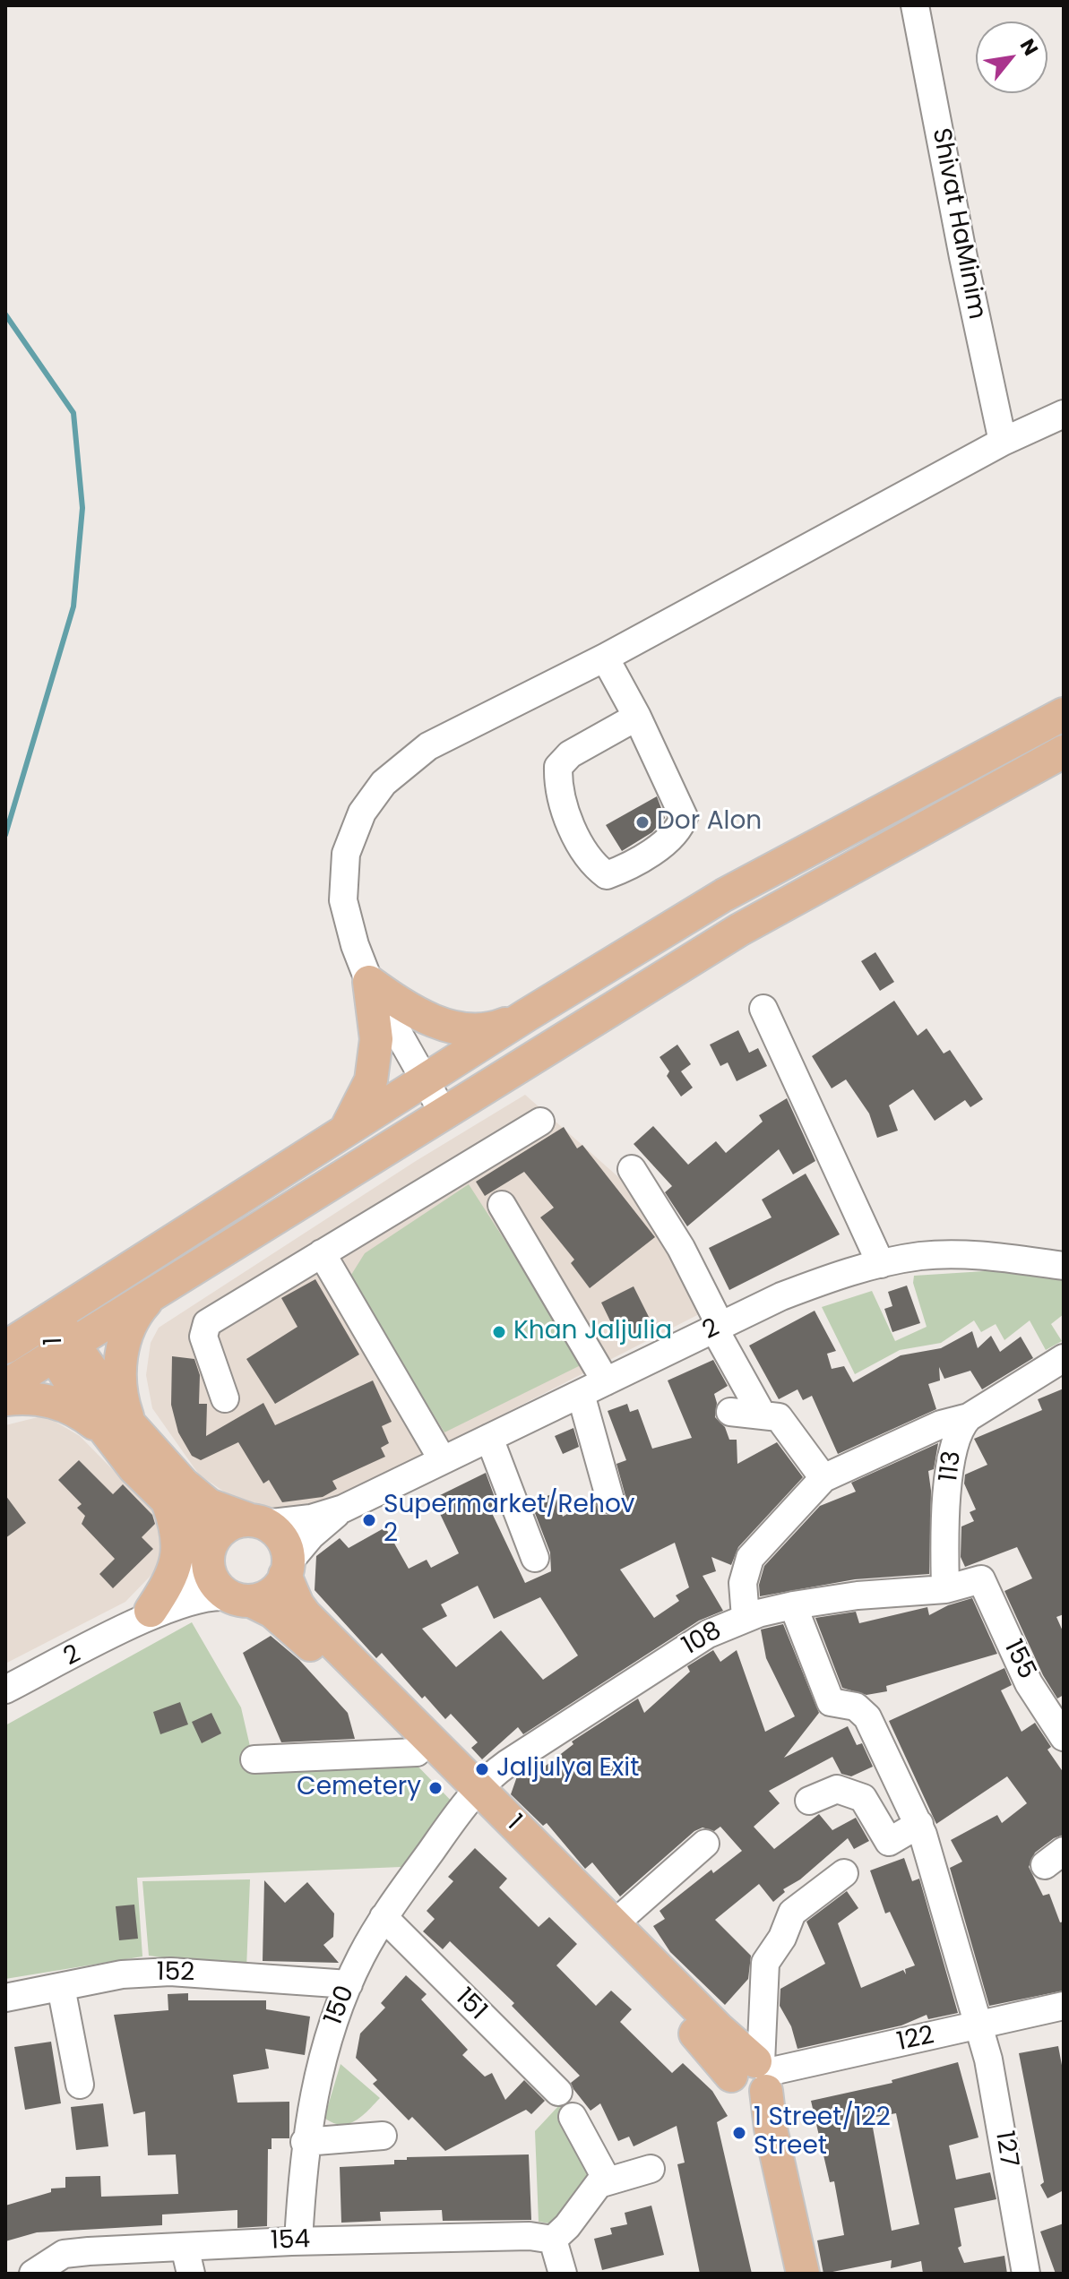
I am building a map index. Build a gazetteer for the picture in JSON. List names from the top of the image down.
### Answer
{
  "streets": {
    "main road": ["1"],
    "street": [
      "Shivat HaMinim",
      "2",
      "113",
      "108",
      "155",
      "152",
      "151",
      "150",
      "122",
      "127",
      "154"
    ]
  },
  "crossings": [
    ["2", "1"],
    ["1", "108"],
    ["1", "150"],
    ["1", "122"],
    ["113", "108"],
    ["108", "155"],
    ["108", "150"],
    ["108", "127"],
    ["152", "150"],
    ["151", "150"],
    ["150", "154"],
    ["122", "127"]
  ],
  "places": [
    "Dor Alon",
    "Khan Jaljulia",
    "Supermarket/Rehov 2",
    "Jaljulya Exit",
    "Cemetery",
    "1 Street/122 Street"
  ],
  "north": "top right"
}
